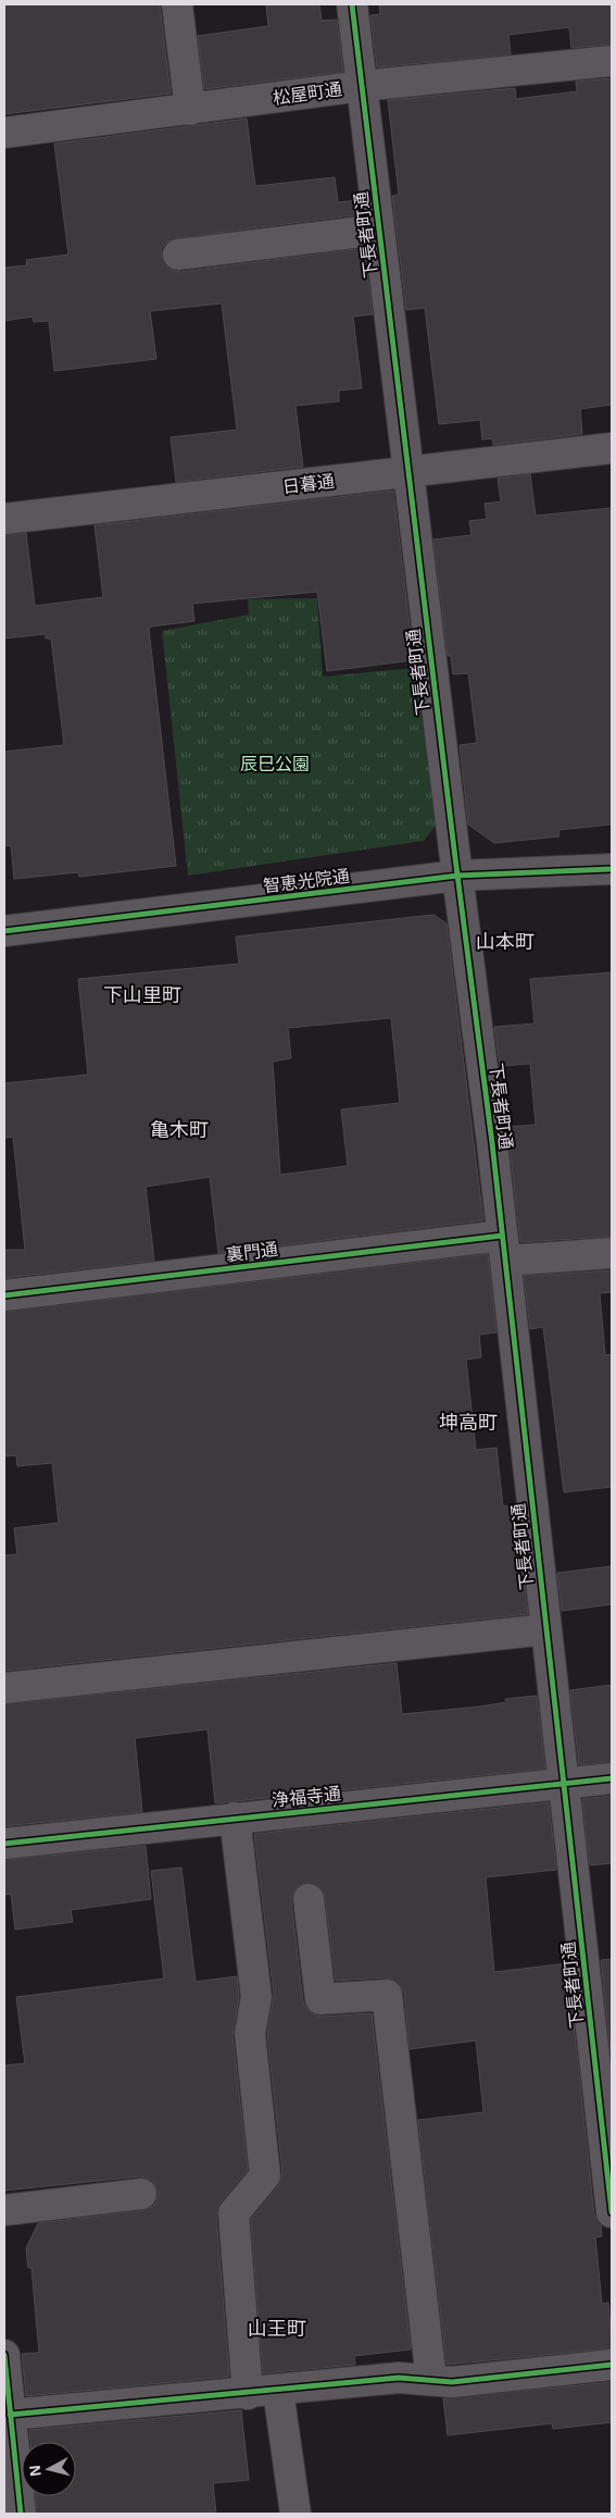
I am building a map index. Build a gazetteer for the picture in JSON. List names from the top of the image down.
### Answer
{
  "streets": {
    "street": [
      "松屋町通",
      "下長者町通",
      "日暮通",
      "智恵光院通",
      "裏門通",
      "浄福寺通"
    ]
  },
  "crossings": [
    ["松屋町通", "下長者町通"],
    ["下長者町通", "日暮通"],
    ["下長者町通", "智恵光院通"],
    ["下長者町通", "裏門通"],
    ["下長者町通", "浄福寺通"]
  ],
  "districts": [
    "山本町",
    "下山里町",
    "亀木町",
    "坤高町",
    "山王町"
  ],
  "parks": ["辰巳公園"],
  "north": "left"
}
